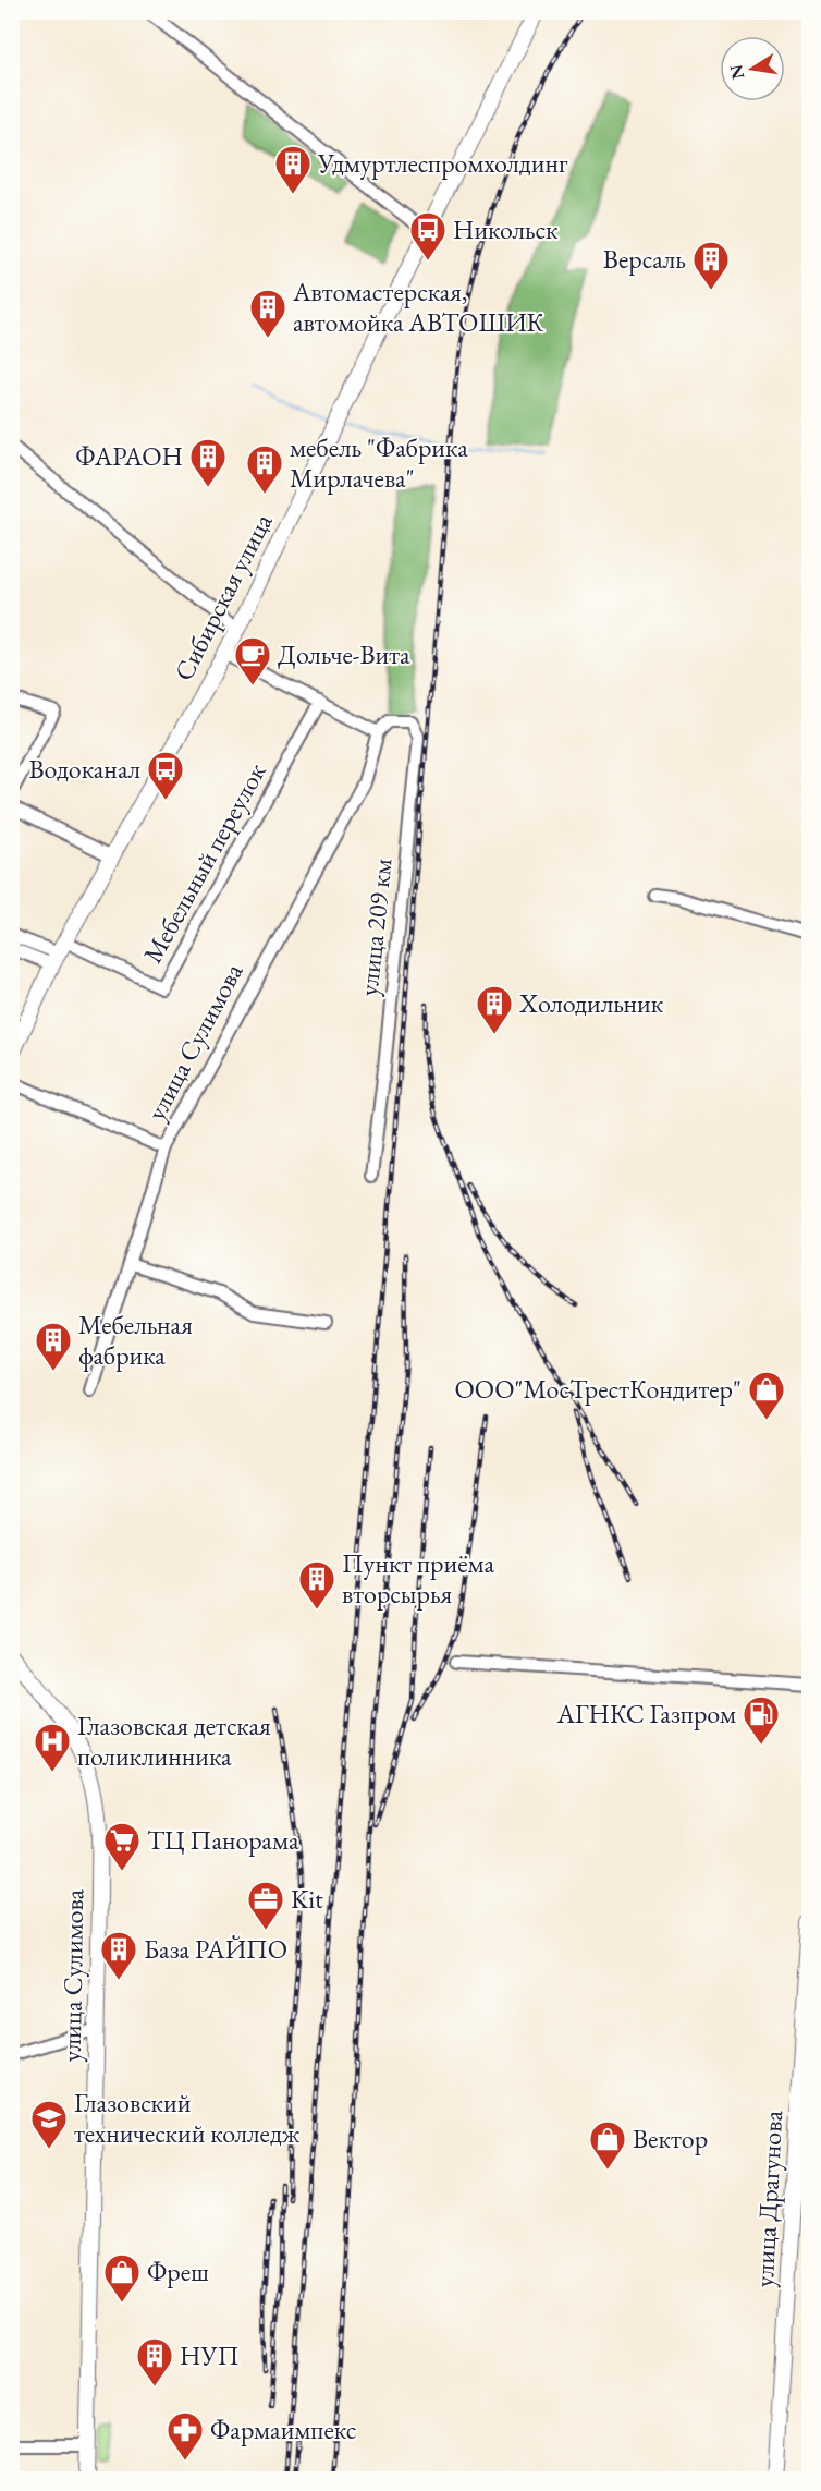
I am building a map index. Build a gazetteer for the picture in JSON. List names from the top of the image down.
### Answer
{
  "streets": {
    "main road": ["Сибирская улица", "улица Сулимова", "улица Драгунова"],
    "street": ["Мебельный переулок", "улица 209 км"]
  },
  "crossings": [
    ["Сибирская улица", "Мебельный переулок"],
    ["улица 209 км", "улица Сулимова"]
  ],
  "places": {
    "building": [
      "Удмуртлеспромхолдинг",
      "Версаль",
      "Автомастерская, автомойка АВТОШИК",
      "ФАРАОН",
      "мебель \"Фабрика Мирлачева\"",
      "Холодильник",
      "Мебельная фабрика",
      "Пункт приёма вторсырья",
      "База РАЙПО",
      "НУП"
    ],
    "bus stop": ["Никольск", "Водоканал"],
    "cafe": ["Дольче-Вита"],
    "shop": ["ООО\"МосТрестКондитер\"", "Вектор", "Фреш"],
    "fuel station": ["АГНКС Газпром"],
    "hospital": ["Глазовская детская поликлинника"],
    "supermarket": ["ТЦ Панорама"],
    "office": ["Kit"],
    "school or university": ["Глазовский технический колледж"],
    "pharmacy": ["Фармаимпекс"]
  },
  "north": "left"
}
